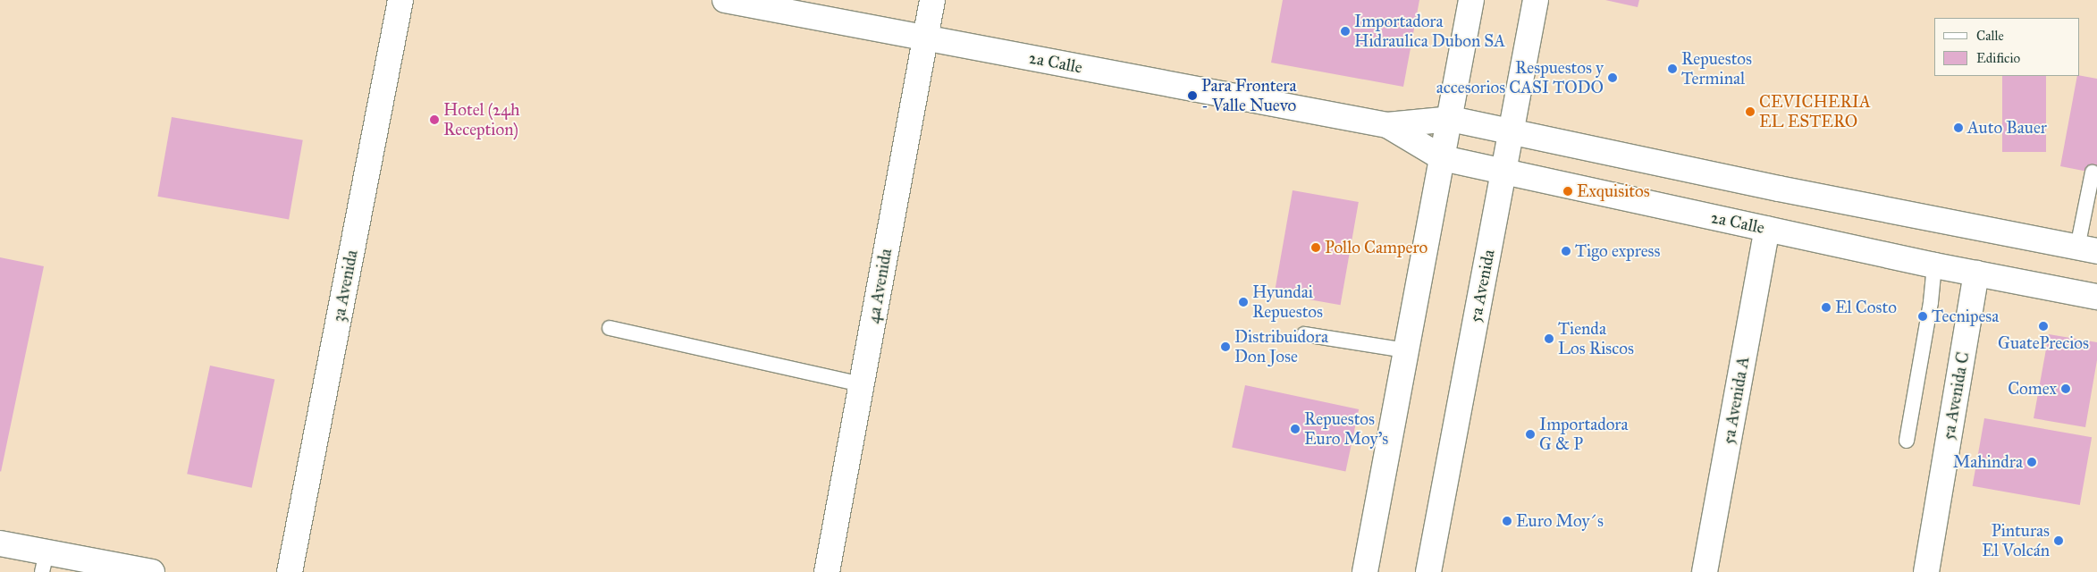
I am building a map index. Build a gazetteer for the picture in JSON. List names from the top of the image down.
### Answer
{
  "streets": {
    "street": [
      "2a Calle",
      "3a Avenida",
      "4a Avenida",
      "5a Avenida",
      "5a Avenida C",
      "5a Avenida A"
    ]
  },
  "crossings": [
    ["2a Calle", "4a Avenida"],
    ["2a Calle", "5a Avenida"],
    ["2a Calle", "5a Avenida C"],
    ["2a Calle", "5a Avenida A"]
  ],
  "places": [
    "Importadora Hidraulica Dubon SA",
    "Repuestos Terminal",
    "Respuestos y accesorios CASI TODO",
    "Para Frontera - Valle Nuevo",
    "CEVICHERIA EL ESTERO",
    "Hotel (24h Reception)",
    "Auto Bauer",
    "Exquisitos",
    "Pollo Campero",
    "Tigo express",
    "Hyundai Repuestos",
    "El Costo",
    "Tecnipesa",
    "GuatePrecios",
    "Tienda Los Riscos",
    "Distribuidora Don Jose",
    "Comex",
    "Repuestos Euro Moy's",
    "Importadora G & P",
    "Mahindra",
    "Euro Moy´s",
    "Pinturas El Volcán"
  ],
  "legend": ["Calle", "Edificio"]
}
